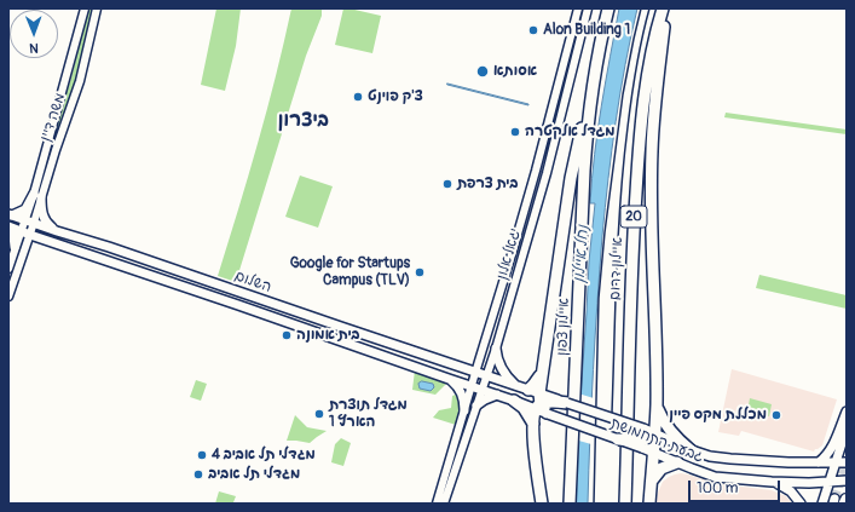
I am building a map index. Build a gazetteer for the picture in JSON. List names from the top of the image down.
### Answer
{
  "streets": {
    "highway": ["20", "איילון דרום", "איילון צפון"],
    "main road": ["השלום", "גבעת התחמושת"],
    "street": ["משה דיין", "יגאל אלון"]
  },
  "crossings": [
    ["משה דיין", "השלום"],
    ["יגאל אלון", "השלום"],
    ["יגאל אלון", "גבעת התחמושת"],
    ["השלום", "גבעת התחמושת"]
  ],
  "districts": ["ביצרון"],
  "water": ["נחל איילון"],
  "places": [
    "Alon Building 1",
    "אסותא",
    "צ'ק פוינט",
    "מגדל אלקטרה",
    "בית צרפת",
    "Google for Startups Campus (TLV)",
    "בית אמונה",
    "מגדל תוצרת הארץ 1",
    "מכללת מקס פיין",
    "מגדלי תל אביב 4",
    "מגדלי תל אביב"
  ],
  "scale_bar": "100 m",
  "north": "bottom"
}
